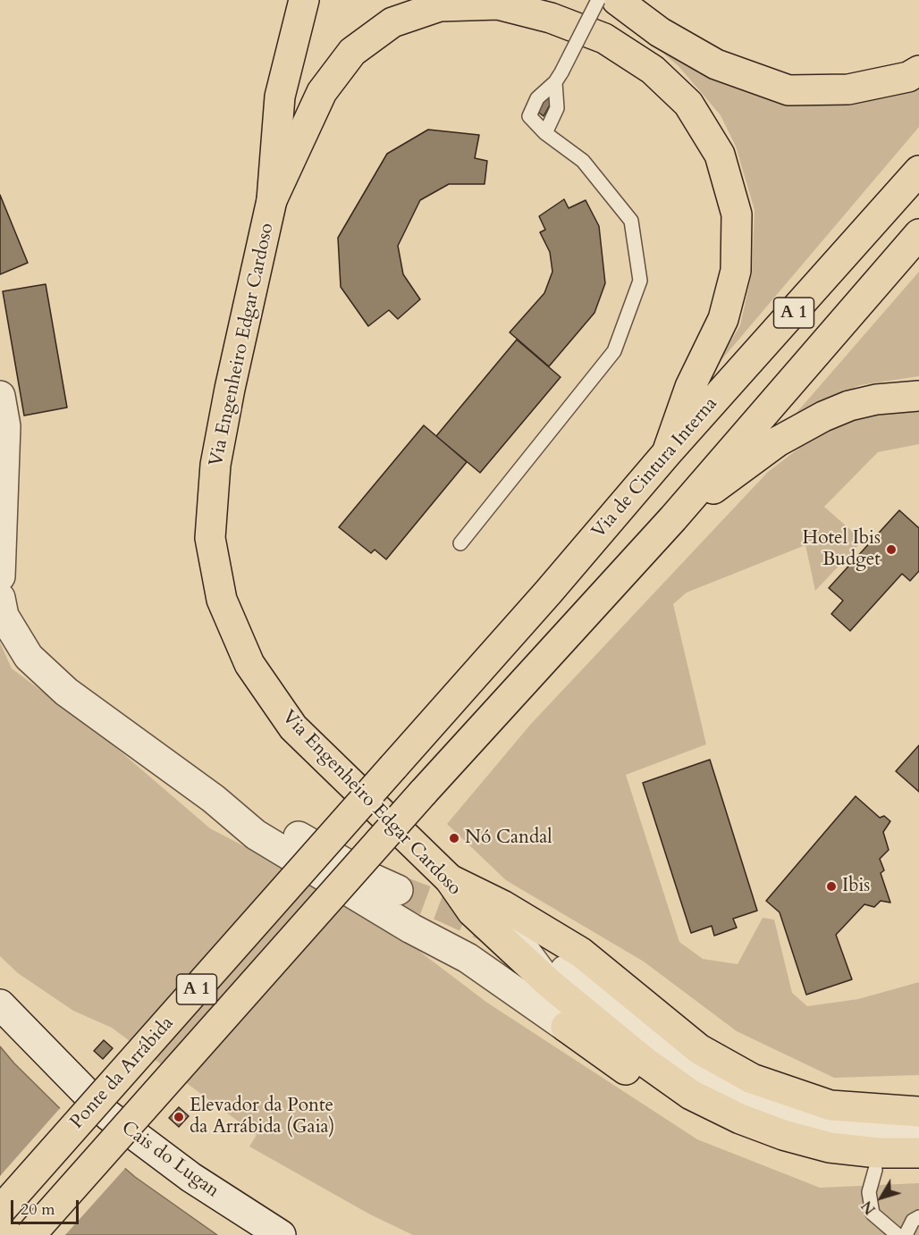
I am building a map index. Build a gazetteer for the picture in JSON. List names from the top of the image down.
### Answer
{
  "streets": {
    "main road": [
      "A 1",
      "Via Engenheiro Edgar Cardoso",
      "Via de Cintura Interna",
      "Ponte da Arrábida"
    ],
    "street": ["Cais do Lugan"]
  },
  "crossings": [
    ["A 1", "Ponte da Arrábida"],
    ["Via de Cintura Interna", "Ponte da Arrábida"]
  ],
  "places": [
    "Hotel Ibis Budget",
    "Nó Candal",
    "Ibis",
    "Elevador da Ponte da Arrábida (Gaia)"
  ],
  "scale_bar": "20 m",
  "north": "bottom left"
}
